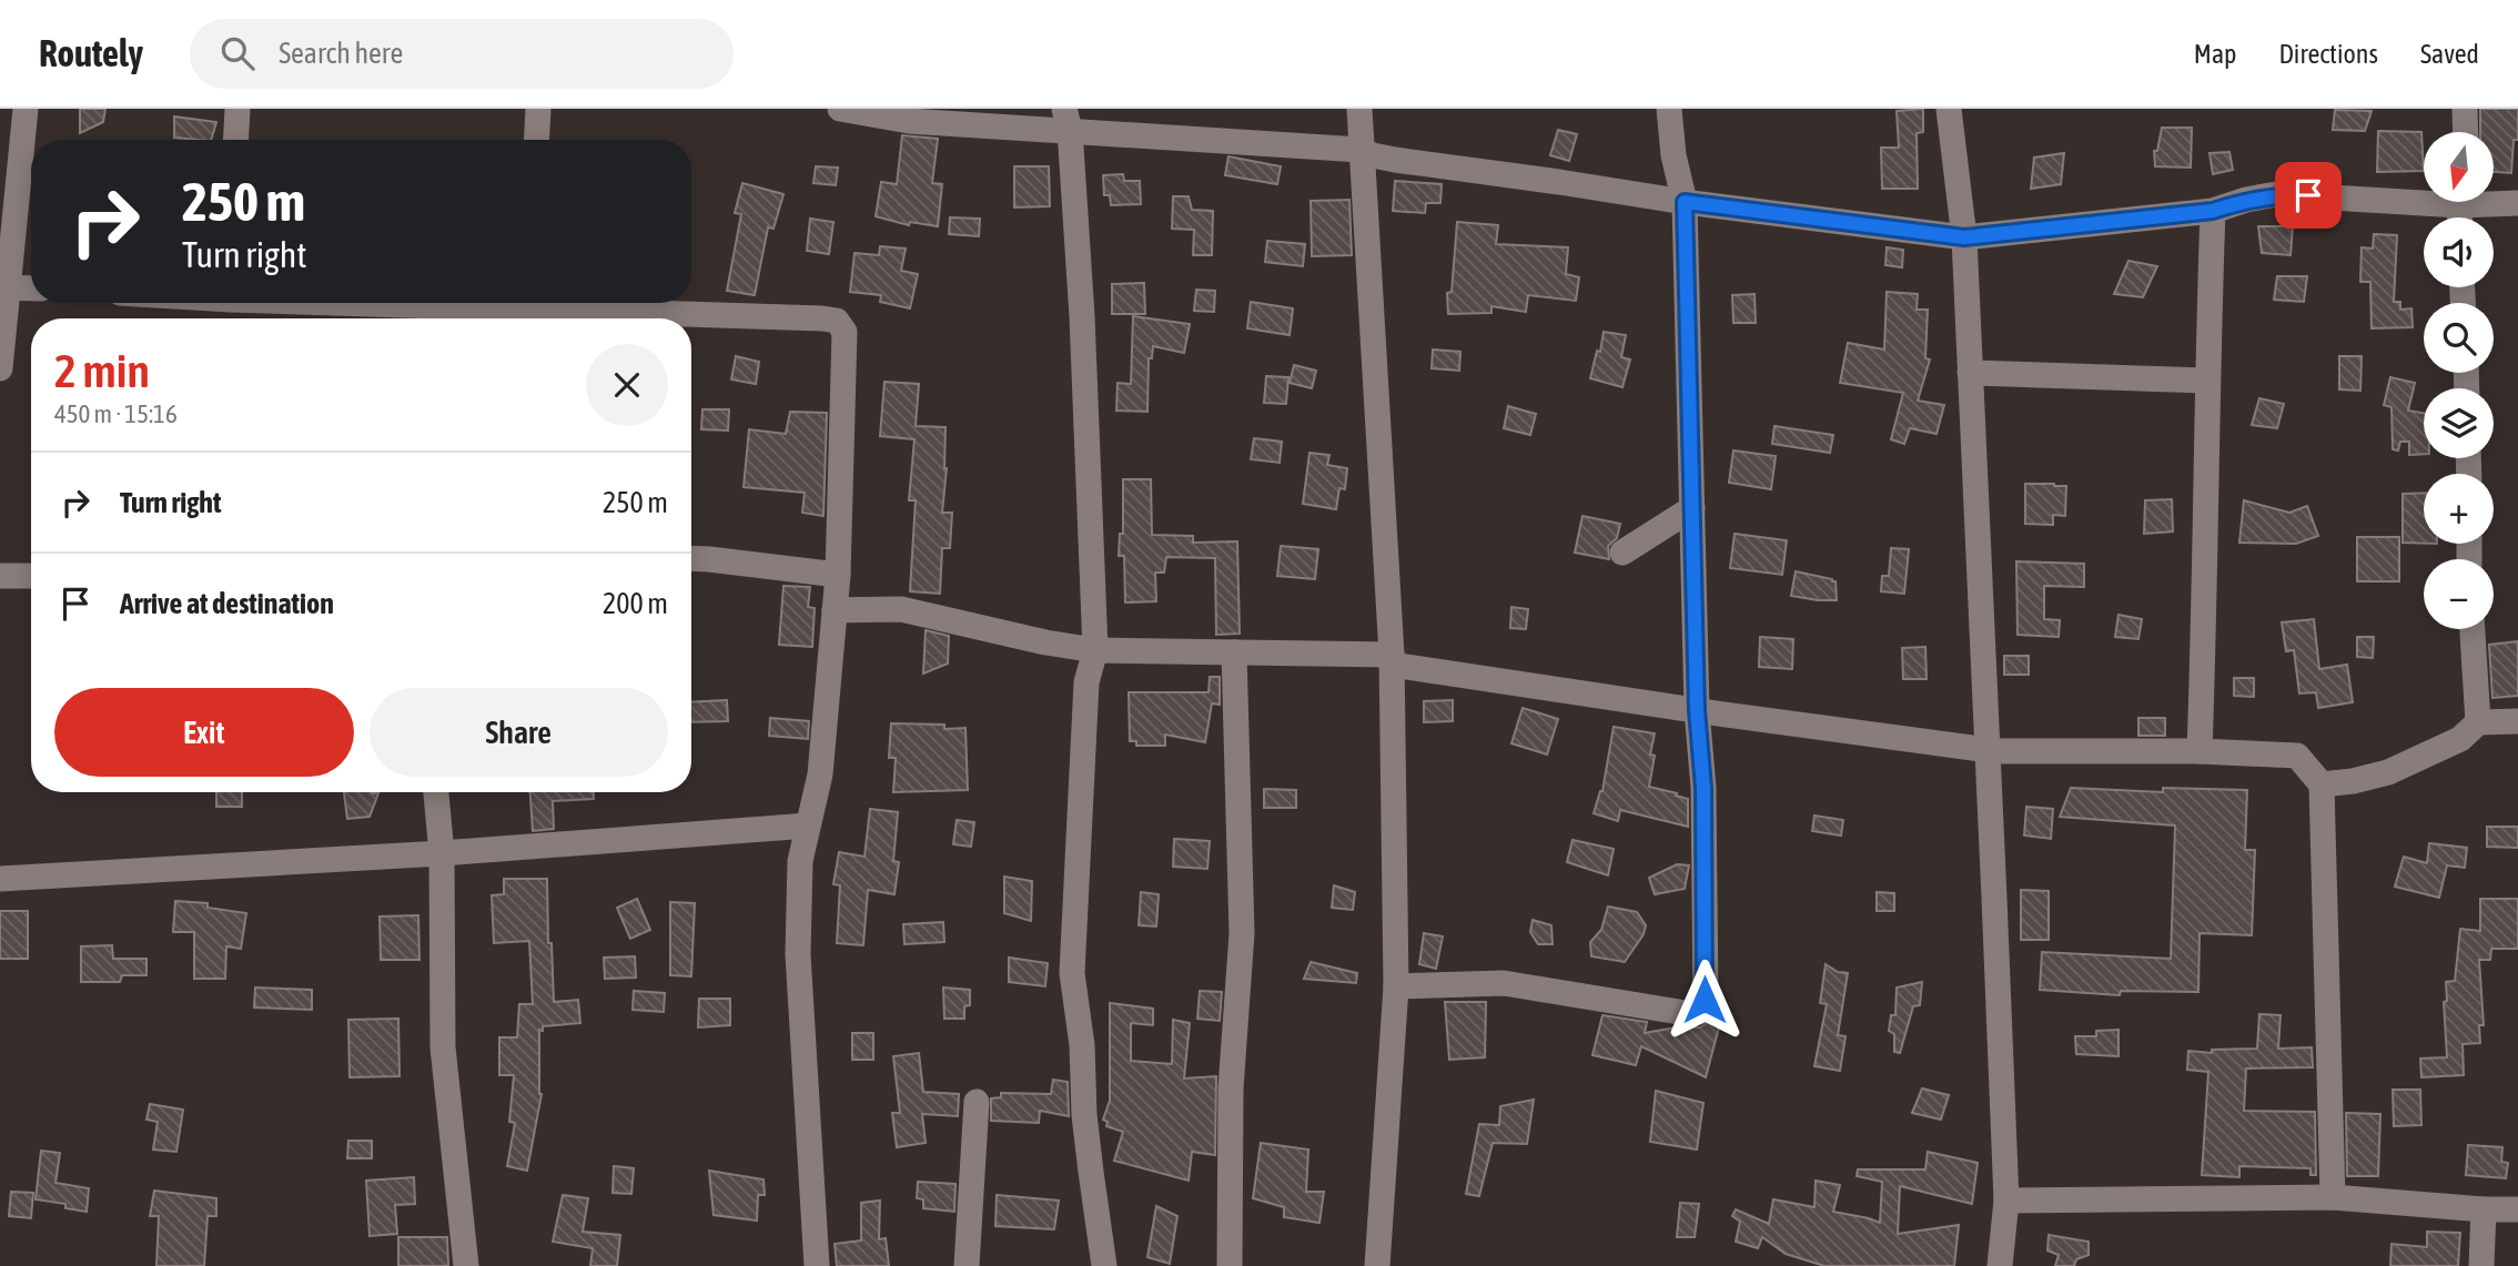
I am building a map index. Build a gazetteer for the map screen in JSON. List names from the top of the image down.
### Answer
{
  "north": "bottom",
  "page": {
    "header": "Routely",
    "search": "Search here",
    "nav": ["Map", "Directions", "Saved"],
    "map_buttons": ["+", "−"],
    "turn": ["250 m", "Turn right"],
    "heading": ["2 min", "450 m · 15:16"],
    "list": [
      {
        "name": "Turn right",
        "value": "250 m"
      },
      {
        "name": "Arrive at destination",
        "value": "200 m"
      }
    ],
    "buttons": ["Exit", "Share"]
  }
}
